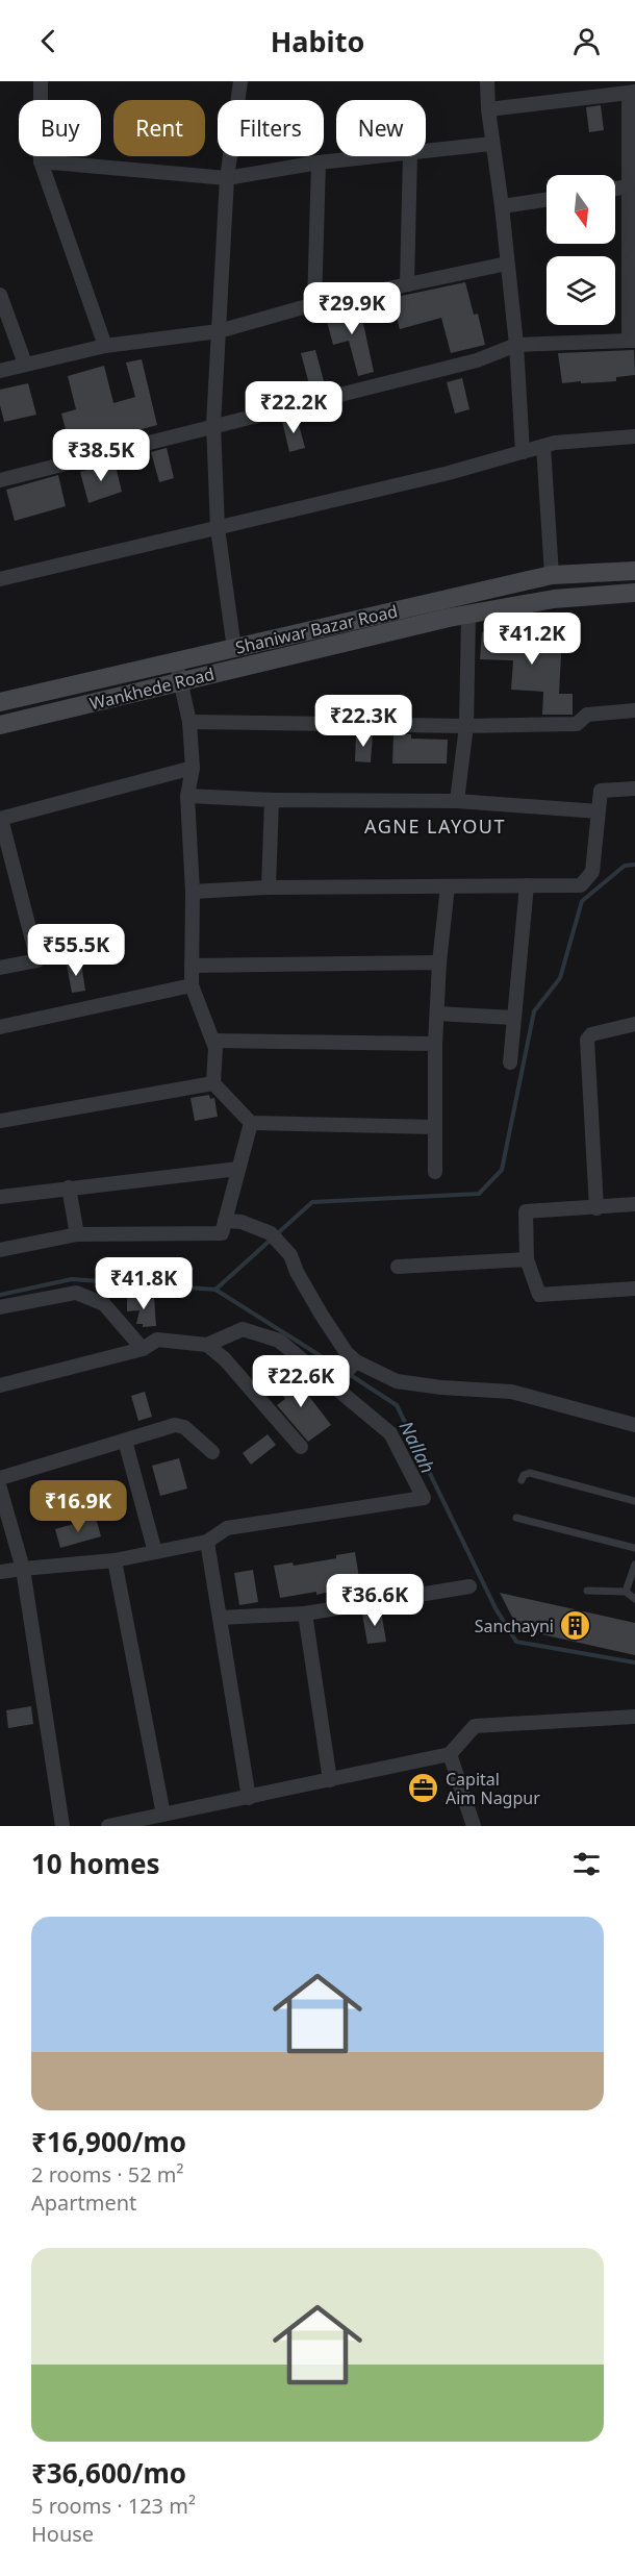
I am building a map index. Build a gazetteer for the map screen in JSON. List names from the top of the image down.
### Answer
{
  "streets": {
    "main road": ["Shaniwar Bazar Road", "Wankhede Road"]
  },
  "districts": ["AGNE LAYOUT"],
  "water": ["Nallah"],
  "places": {
    "building": ["Sanchayni"],
    "office": ["Capital Aim Nagpur"]
  },
  "north": "bottom",
  "page": {
    "header": "Habito",
    "chip": [
      "Buy",
      "Rent",
      "Filters",
      "New"
    ],
    "price": [
      "₹29.9K",
      "₹22.2K",
      "₹38.5K",
      "₹41.2K",
      "₹22.3K",
      "₹55.5K",
      "₹41.8K",
      "₹22.6K",
      "₹16.9K",
      "₹36.6K"
    ],
    "heading": "10 homes",
    "list": [
      {
        "name": "₹16,900/mo",
        "note": "2 rooms · 52 m² · Apartment"
      },
      {
        "name": "₹36,600/mo",
        "note": "5 rooms · 123 m² · House"
      }
    ]
  }
}
